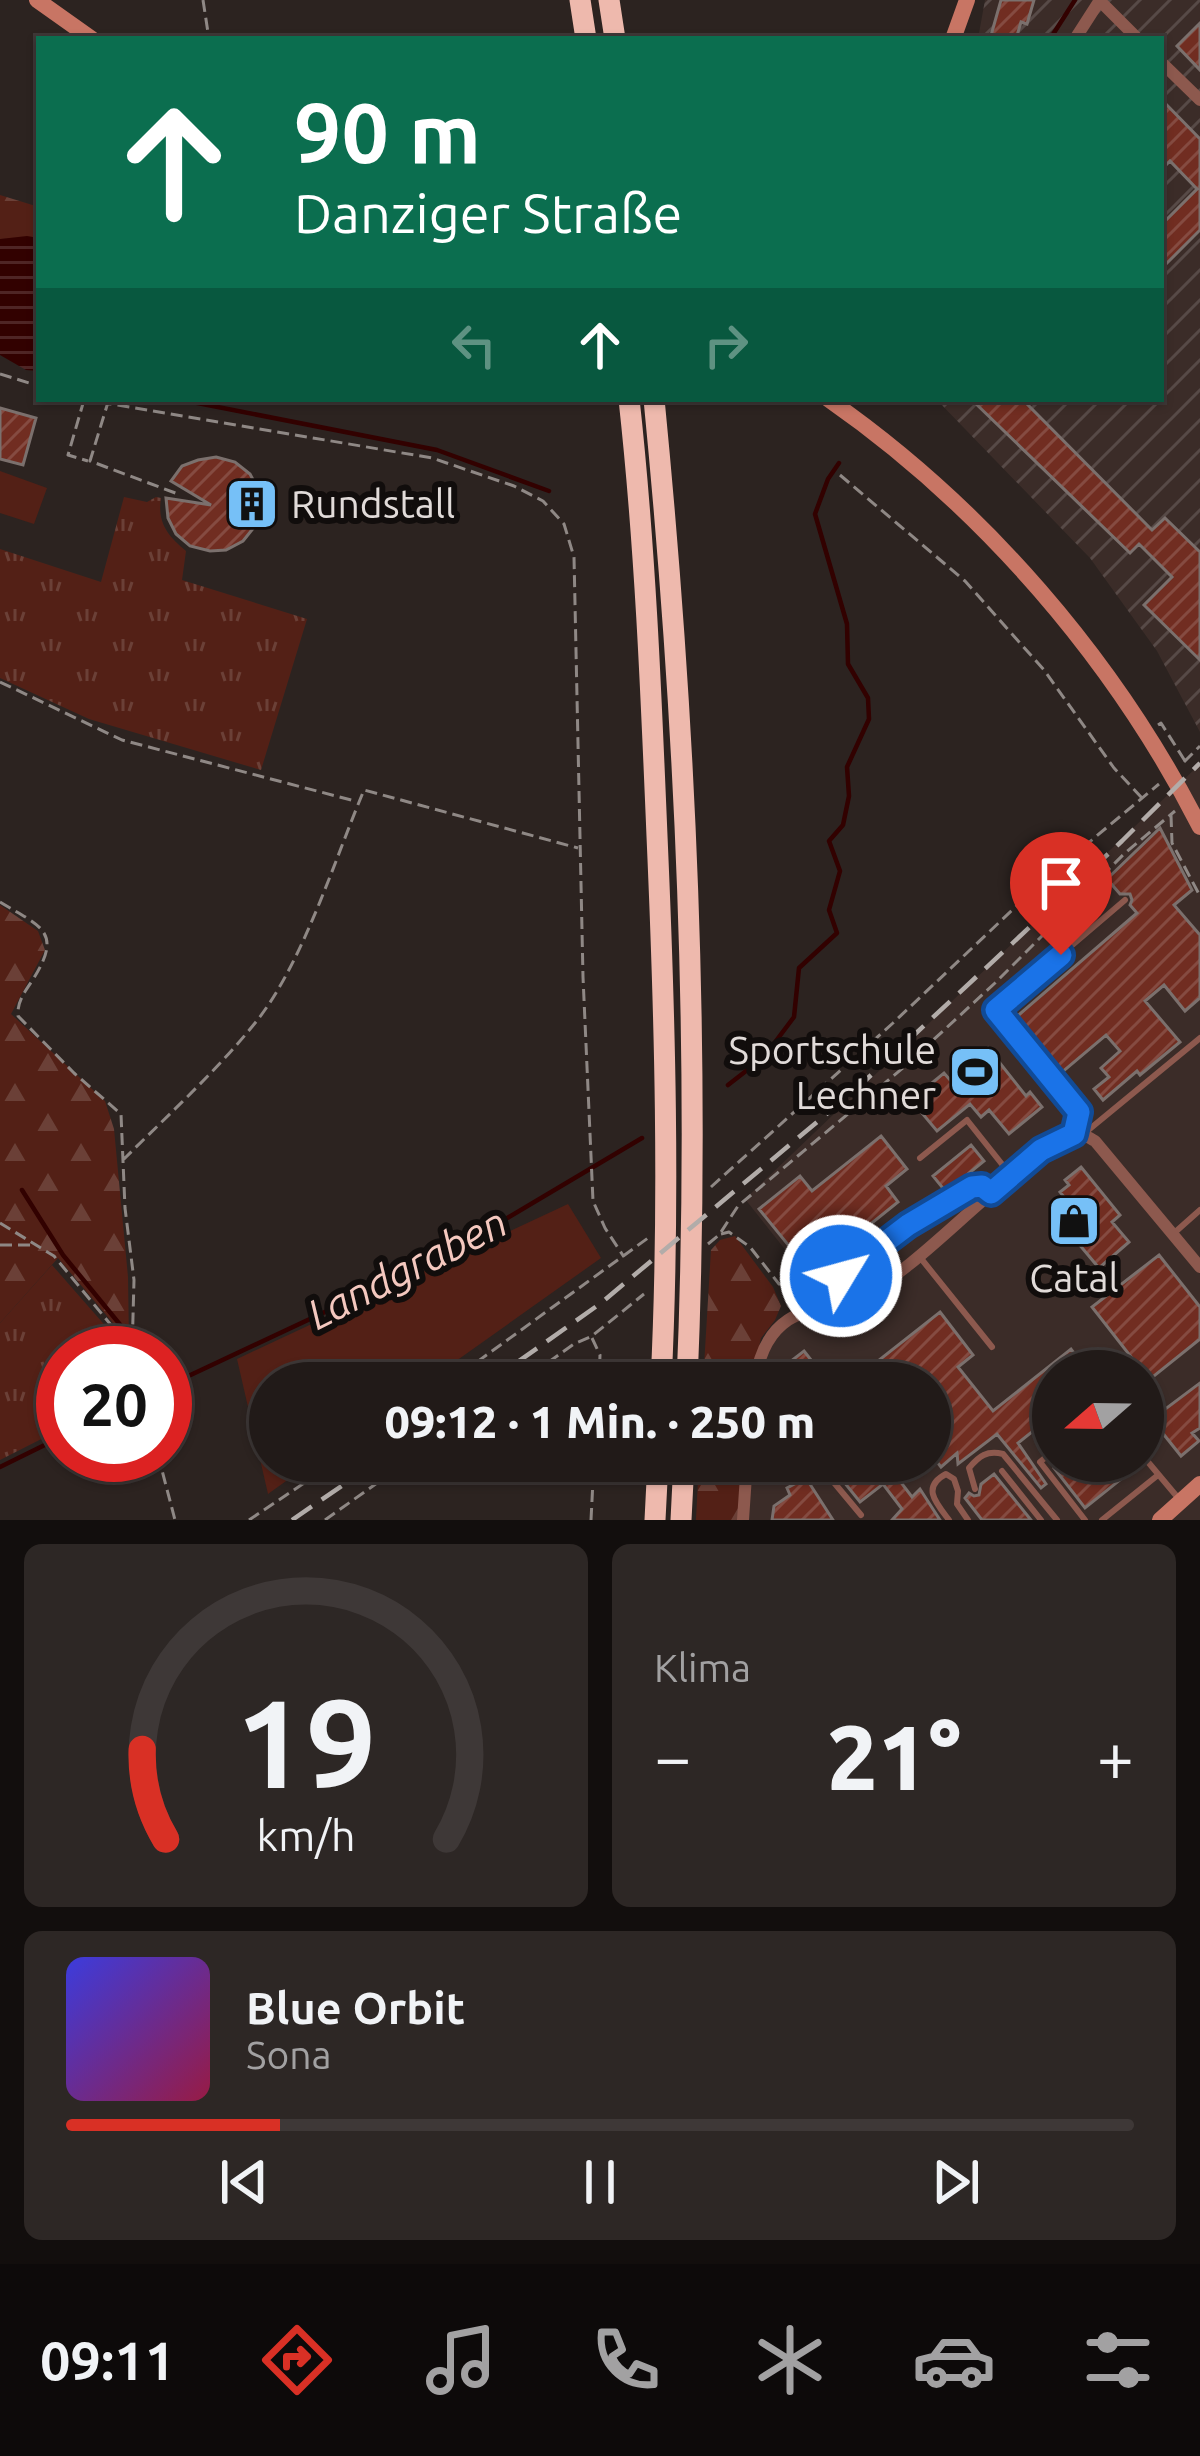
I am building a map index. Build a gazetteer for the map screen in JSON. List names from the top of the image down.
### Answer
{
  "water": ["Landgraben"],
  "places": {
    "building": ["Rundstall"],
    "sports": ["Sportschule Lechner"],
    "shop": ["Catal"]
  },
  "north": "left",
  "page": {
    "turn": ["90 m", "Danziger Straße"],
    "limit": "20",
    "trip": "09:12 · 1 Min. · 250 m",
    "tile": "Klima",
    "heat": ["−", "21°", "+"],
    "song": ["Blue Orbit", "Sona"],
    "tabs": "09:11",
    "gauge": ["19", "km/h"]
  }
}
